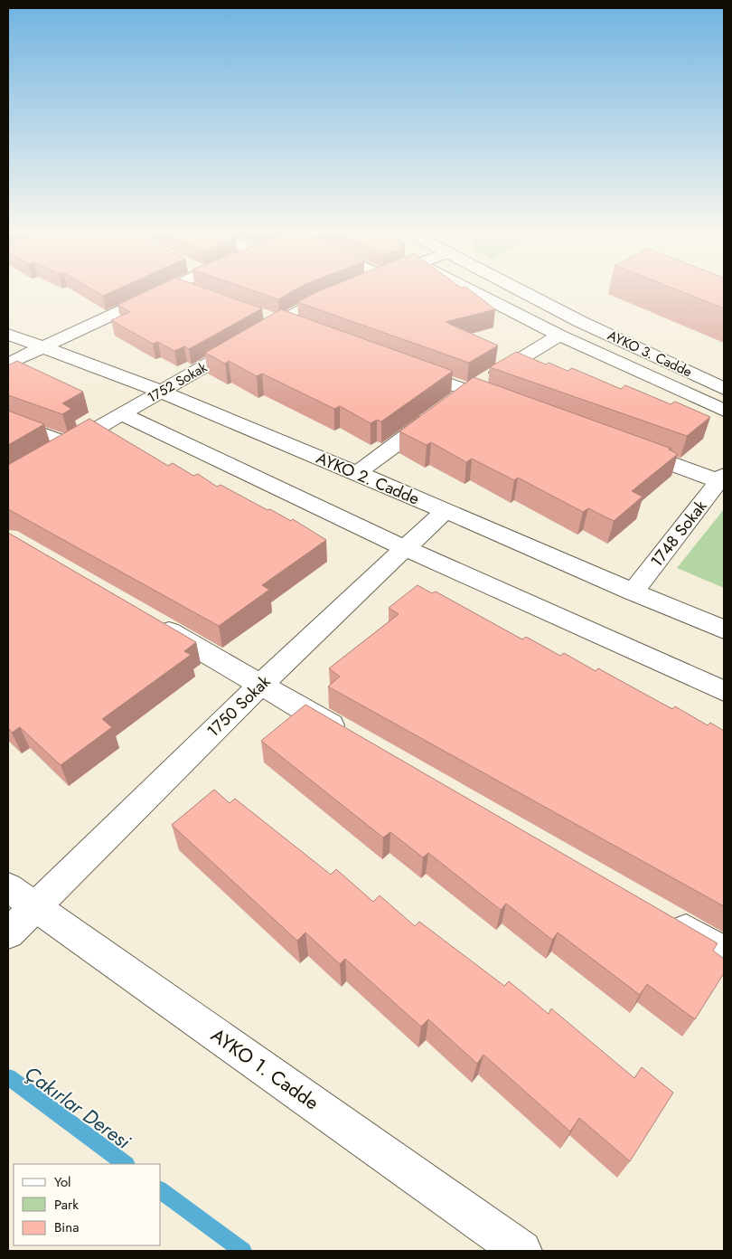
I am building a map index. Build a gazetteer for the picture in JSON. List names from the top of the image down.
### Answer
{
  "streets": {
    "street": [
      "AYKO 3. Cadde",
      "1752 Sokak",
      "AYKO 2. Cadde",
      "1748 Sokak",
      "1750 Sokak",
      "AYKO 1. Cadde"
    ]
  },
  "crossings": [
    ["1752 Sokak", "AYKO 2. Cadde"],
    ["AYKO 2. Cadde", "1748 Sokak"],
    ["AYKO 2. Cadde", "1750 Sokak"],
    ["1750 Sokak", "AYKO 1. Cadde"]
  ],
  "water": ["Çakırlar Deresi"],
  "legend": ["Yol", "Park", "Bina"]
}
